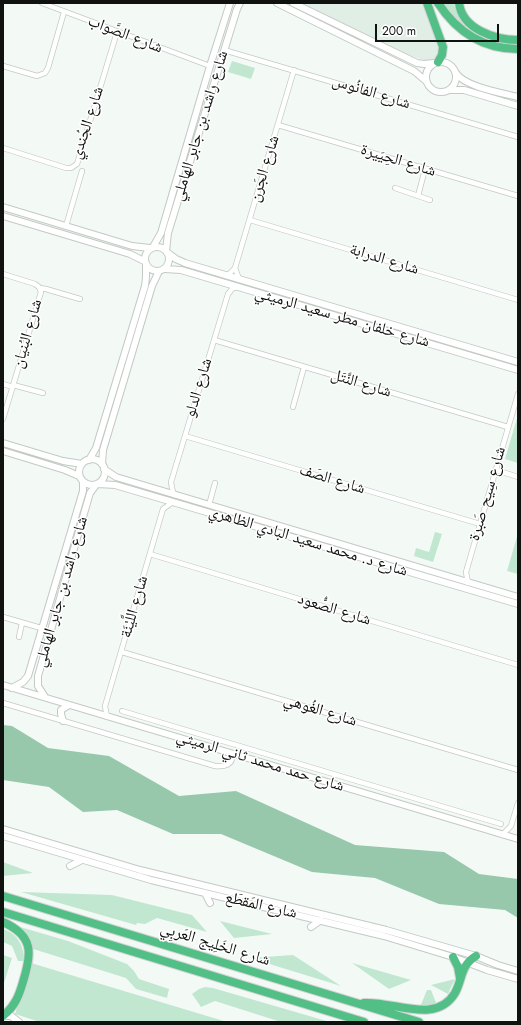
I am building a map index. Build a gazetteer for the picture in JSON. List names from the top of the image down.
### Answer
{
  "streets": {
    "highway": ["شارع الخَلِيج العَربِي"],
    "street": [
      "شارع الصَّواب",
      "شارع الفانُوس",
      "شارع الجُندي",
      "شارع راشد بن جابر الهاملي",
      "شارع الحِيَيرة",
      "شارع الجَرن",
      "شارع الدرابة",
      "شارع خلفان مطر سعيد الرميثي",
      "شارع البُنيان",
      "شارع النَّتَل",
      "شارع الدلو",
      "شارع الصَف",
      "شارع سِيح صَبرة",
      "شارع د. محمد سعيد البادي الظاهري",
      "شارع اللَّيْنَة",
      "شارع الصُّعود",
      "شارع الغُوهي",
      "شارع حمد محمد ثاني الرميثي",
      "شارع المَقطَع"
    ]
  },
  "crossings": [
    ["شارع الصَّواب", "شارع الجُندي"],
    ["شارع الصَّواب", "شارع راشد بن جابر الهاملي"],
    ["شارع الفانُوس", "شارع راشد بن جابر الهاملي"],
    ["شارع الفانُوس", "شارع الجَرن"],
    ["شارع راشد بن جابر الهاملي", "شارع خلفان مطر سعيد الرميثي"],
    ["شارع راشد بن جابر الهاملي", "شارع د. محمد سعيد البادي الظاهري"],
    ["شارع راشد بن جابر الهاملي", "شارع حمد محمد ثاني الرميثي"],
    ["شارع الحِيَيرة", "شارع الجَرن"],
    ["شارع الجَرن", "شارع الدرابة"],
    ["شارع النَّتَل", "شارع الدلو"],
    ["شارع النَّتَل", "شارع سِيح صَبرة"],
    ["شارع الدلو", "شارع الصَف"],
    ["شارع الدلو", "شارع د. محمد سعيد البادي الظاهري"],
    ["شارع الصَف", "شارع سِيح صَبرة"],
    ["شارع سِيح صَبرة", "شارع د. محمد سعيد البادي الظاهري"],
    ["شارع اللَّيْنَة", "شارع الصُّعود"],
    ["شارع اللَّيْنَة", "شارع الغُوهي"],
    ["شارع اللَّيْنَة", "شارع حمد محمد ثاني الرميثي"]
  ],
  "scale_bar": "200 m"
}
